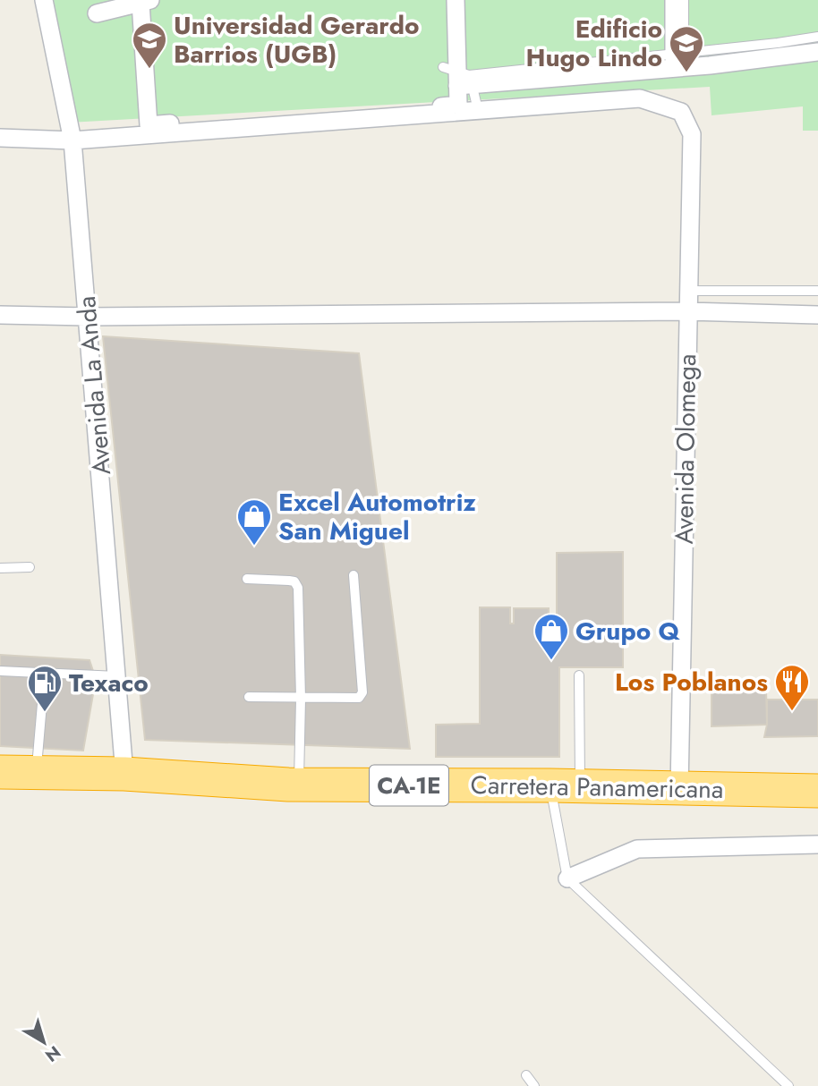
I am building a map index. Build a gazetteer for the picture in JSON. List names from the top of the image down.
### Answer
{
  "streets": {
    "highway": ["CA-1E", "Carretera Panamericana"],
    "street": ["Avenida La Anda", "Avenida Olomega"]
  },
  "crossings": [
    ["Avenida La Anda", "Carretera Panamericana"],
    ["Avenida Olomega", "Carretera Panamericana"]
  ],
  "places": {
    "school or university": ["Universidad Gerardo Barrios (UGB)", "Edificio Hugo Lindo"],
    "shop": ["Excel Automotriz San Miguel", "Grupo Q"],
    "restaurant": ["Los Poblanos"],
    "fuel station": ["Texaco"]
  },
  "north": "bottom right"
}
